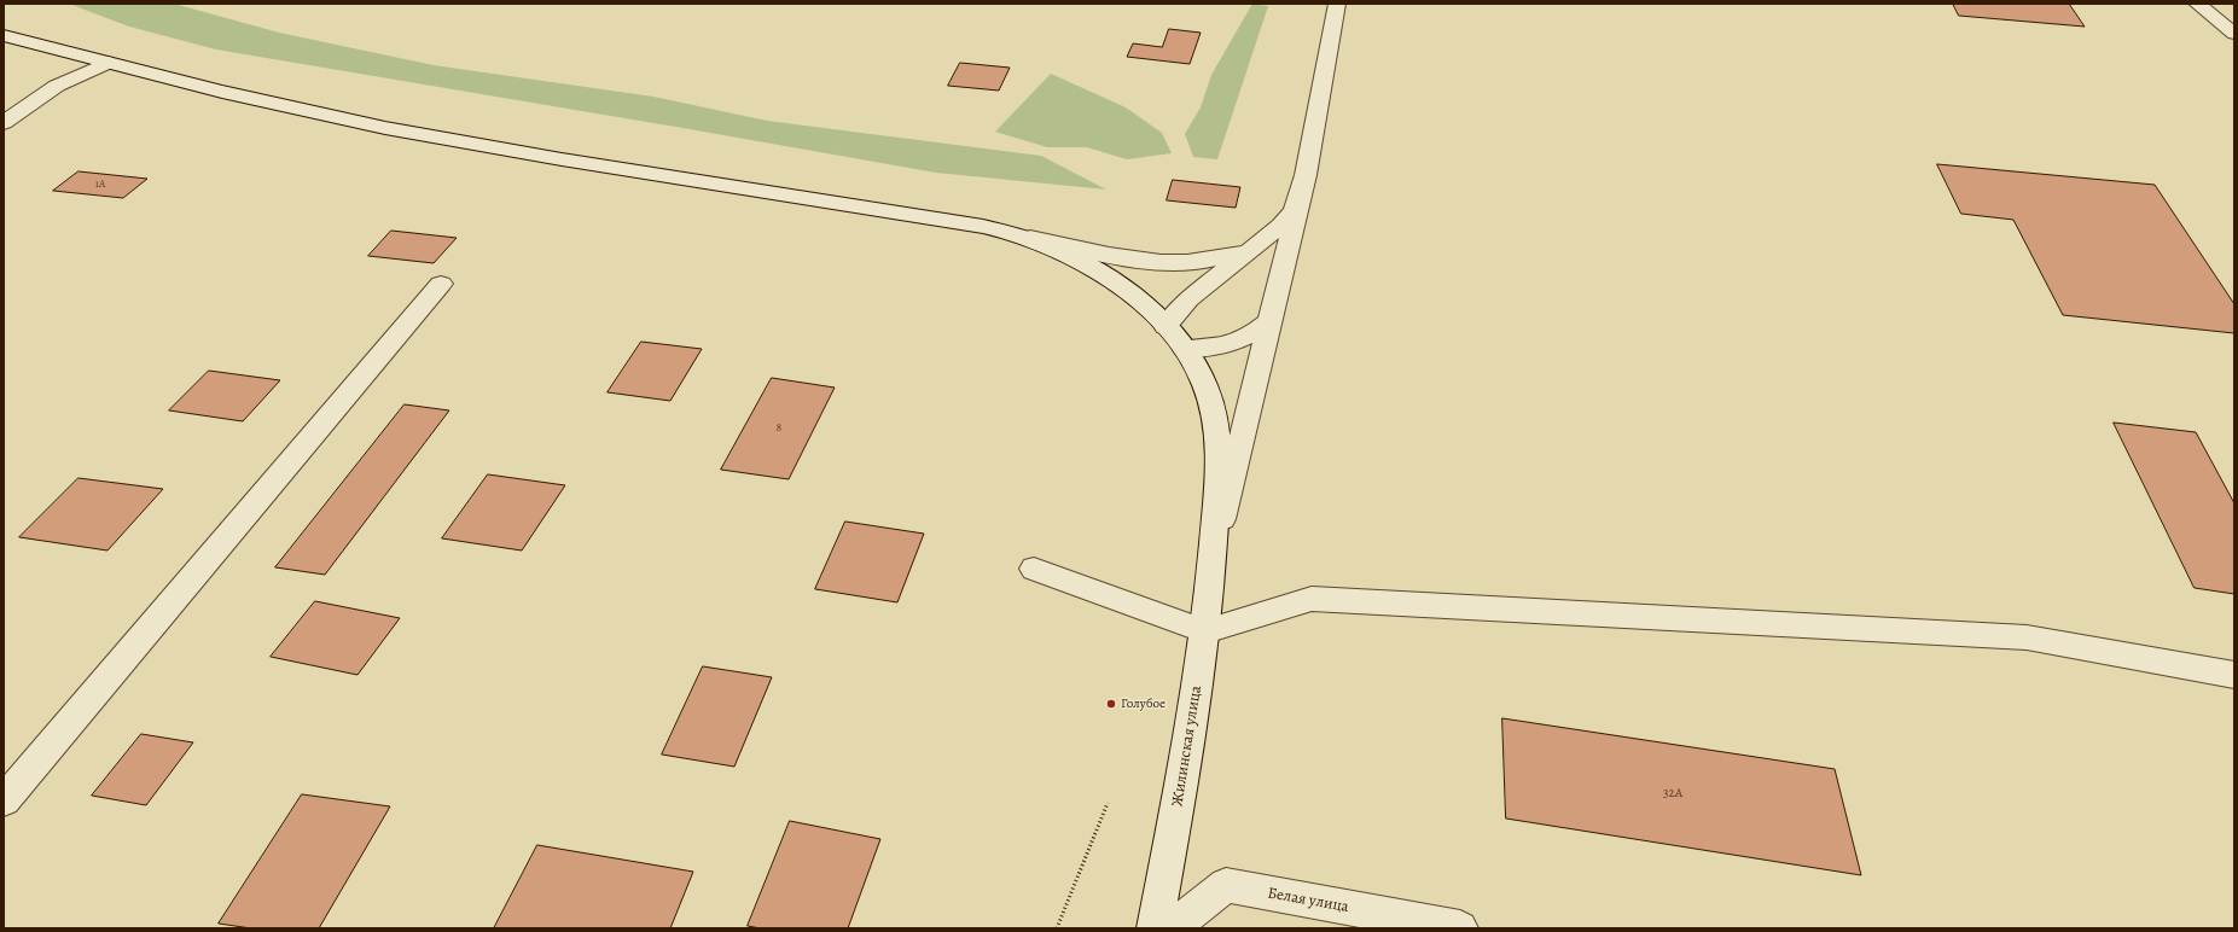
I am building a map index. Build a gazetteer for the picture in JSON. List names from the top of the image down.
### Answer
{
  "streets": {
    "street": ["Жилинская улица", "Белая улица"]
  },
  "places": ["Голубое"],
  "house_numbers": ["1А", "8", "32А"]
}
